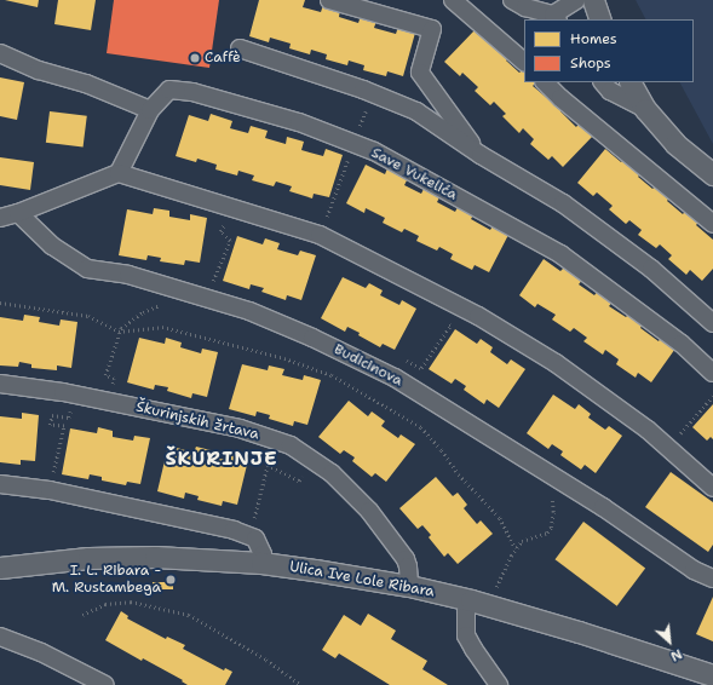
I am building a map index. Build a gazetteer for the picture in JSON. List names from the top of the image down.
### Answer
{
  "streets": {
    "street": [
      "Save Vukelića",
      "Budicinova",
      "Škurinjskih žrtava",
      "Ulica Ive Lole Ribara"
    ]
  },
  "crossings": [
    ["Škurinjskih žrtava", "Ulica Ive Lole Ribara"]
  ],
  "districts": ["ŠKURINJE"],
  "places": ["Caffè", "I. L. Ribara - M. Rustambega"],
  "legend": ["Homes", "Shops"],
  "north": "bottom right"
}
